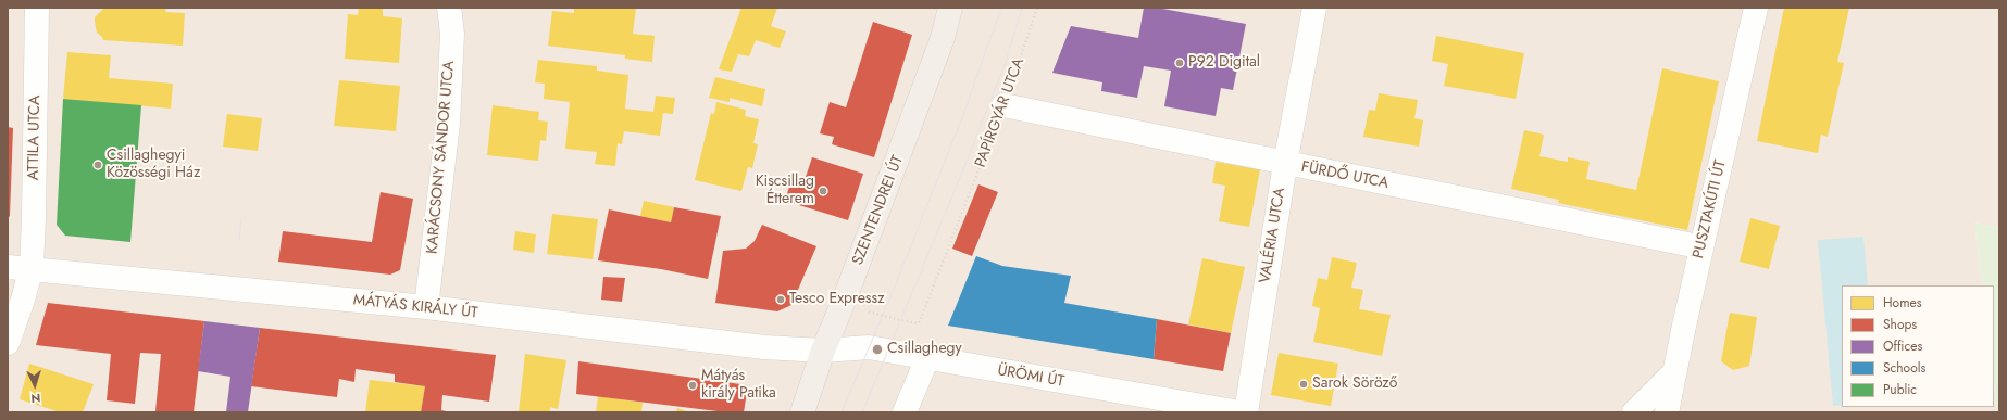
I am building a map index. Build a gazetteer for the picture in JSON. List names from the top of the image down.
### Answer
{
  "streets": {
    "main road": ["SZENTENDREI ÚT"],
    "street": [
      "ATTILA UTCA",
      "KARÁCSONY SÁNDOR UTCA",
      "FÜRDŐ UTCA",
      "PUSZTAKÚTI ÚT",
      "VALÉRIA UTCA",
      "MÁTYÁS KIRÁLY ÚT",
      "ÜRÖMI ÚT"
    ],
    "path": ["PAPÍRGYÁR UTCA"]
  },
  "crossings": [
    ["PAPÍRGYÁR UTCA", "FÜRDŐ UTCA"],
    ["ATTILA UTCA", "MÁTYÁS KIRÁLY ÚT"],
    ["KARÁCSONY SÁNDOR UTCA", "MÁTYÁS KIRÁLY ÚT"],
    ["FÜRDŐ UTCA", "VALÉRIA UTCA"],
    ["SZENTENDREI ÚT", "MÁTYÁS KIRÁLY ÚT"],
    ["SZENTENDREI ÚT", "ÜRÖMI ÚT"],
    ["MÁTYÁS KIRÁLY ÚT", "ÜRÖMI ÚT"]
  ],
  "places": [
    "P92 Digital",
    "Csillaghegyi Közösségi Ház",
    "Kiscsillag Étterem",
    "Tesco Expressz",
    "Csillaghegy",
    "Sarok Söröző",
    "Mátyás király Patika"
  ],
  "legend": [
    "Homes",
    "Shops",
    "Offices",
    "Schools",
    "Public"
  ],
  "north": "bottom"
}
